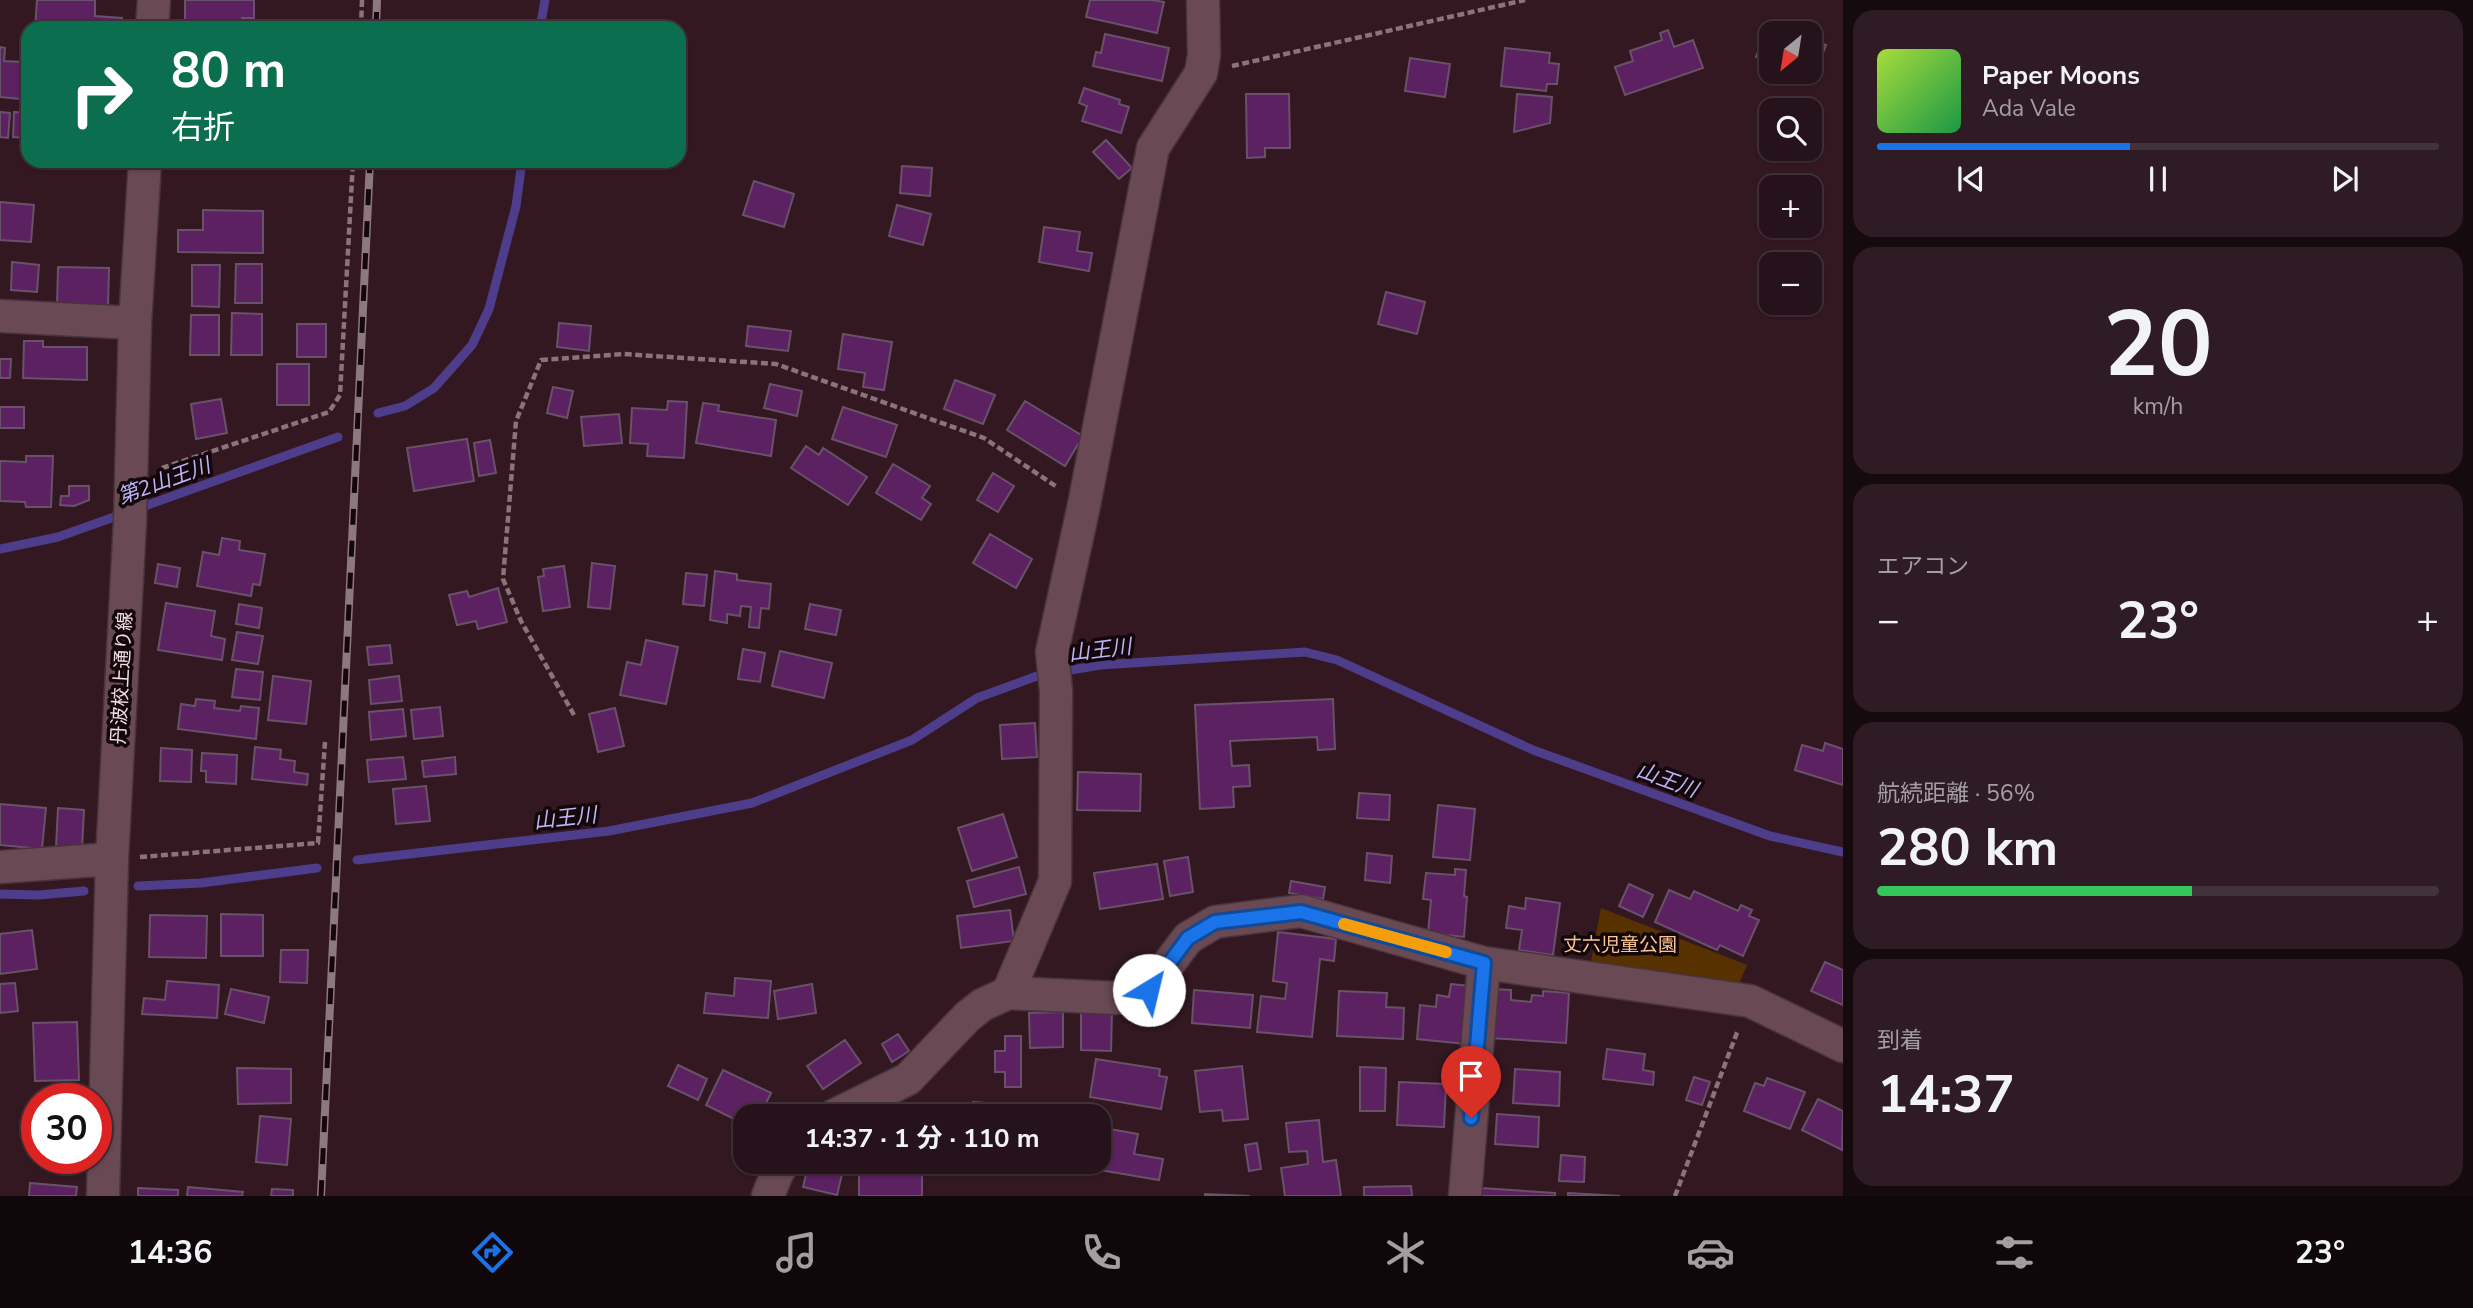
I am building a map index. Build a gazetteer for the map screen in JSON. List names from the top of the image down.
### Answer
{
  "streets": {
    "street": ["丹波校上通り線"]
  },
  "water": ["第2山王川", "山王川"],
  "parks": ["丈六児童公園"],
  "north": "bottom left",
  "page": {
    "map_buttons": ["+", "−"],
    "turn": ["80 m", "右折"],
    "song": ["Paper Moons", "Ada Vale"],
    "tile": [
      ["20", "km/h"],
      "エアコン",
      ["航続距離 · 56%", "280 km"],
      ["到着", "14:37"]
    ],
    "heat": ["−", "23°", "+"],
    "limit": "30",
    "trip": "14:37 · 1 分 · 110 m",
    "tabs": ["14:36", "23°"]
  }
}
